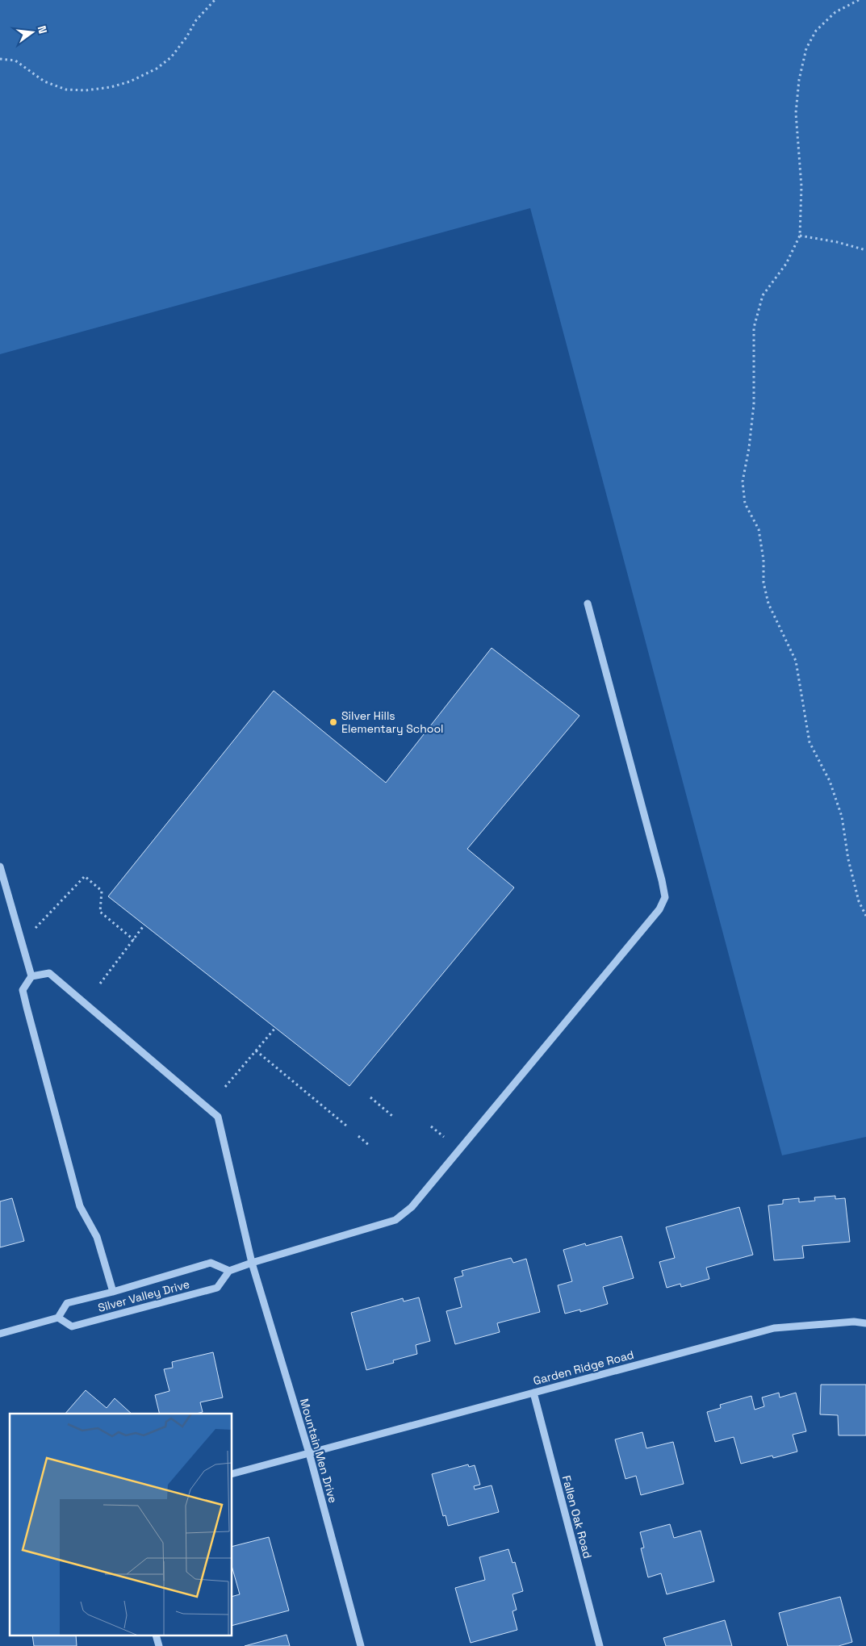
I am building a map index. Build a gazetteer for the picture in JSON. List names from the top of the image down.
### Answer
{
  "streets": {
    "street": [
      "Silver Valley Drive",
      "Garden Ridge Road",
      "Mountain Men Drive",
      "Fallen Oak Road"
    ]
  },
  "crossings": [
    ["Garden Ridge Road", "Mountain Men Drive"],
    ["Garden Ridge Road", "Fallen Oak Road"]
  ],
  "places": ["Silver Hills Elementary School"],
  "north": "right"
}
